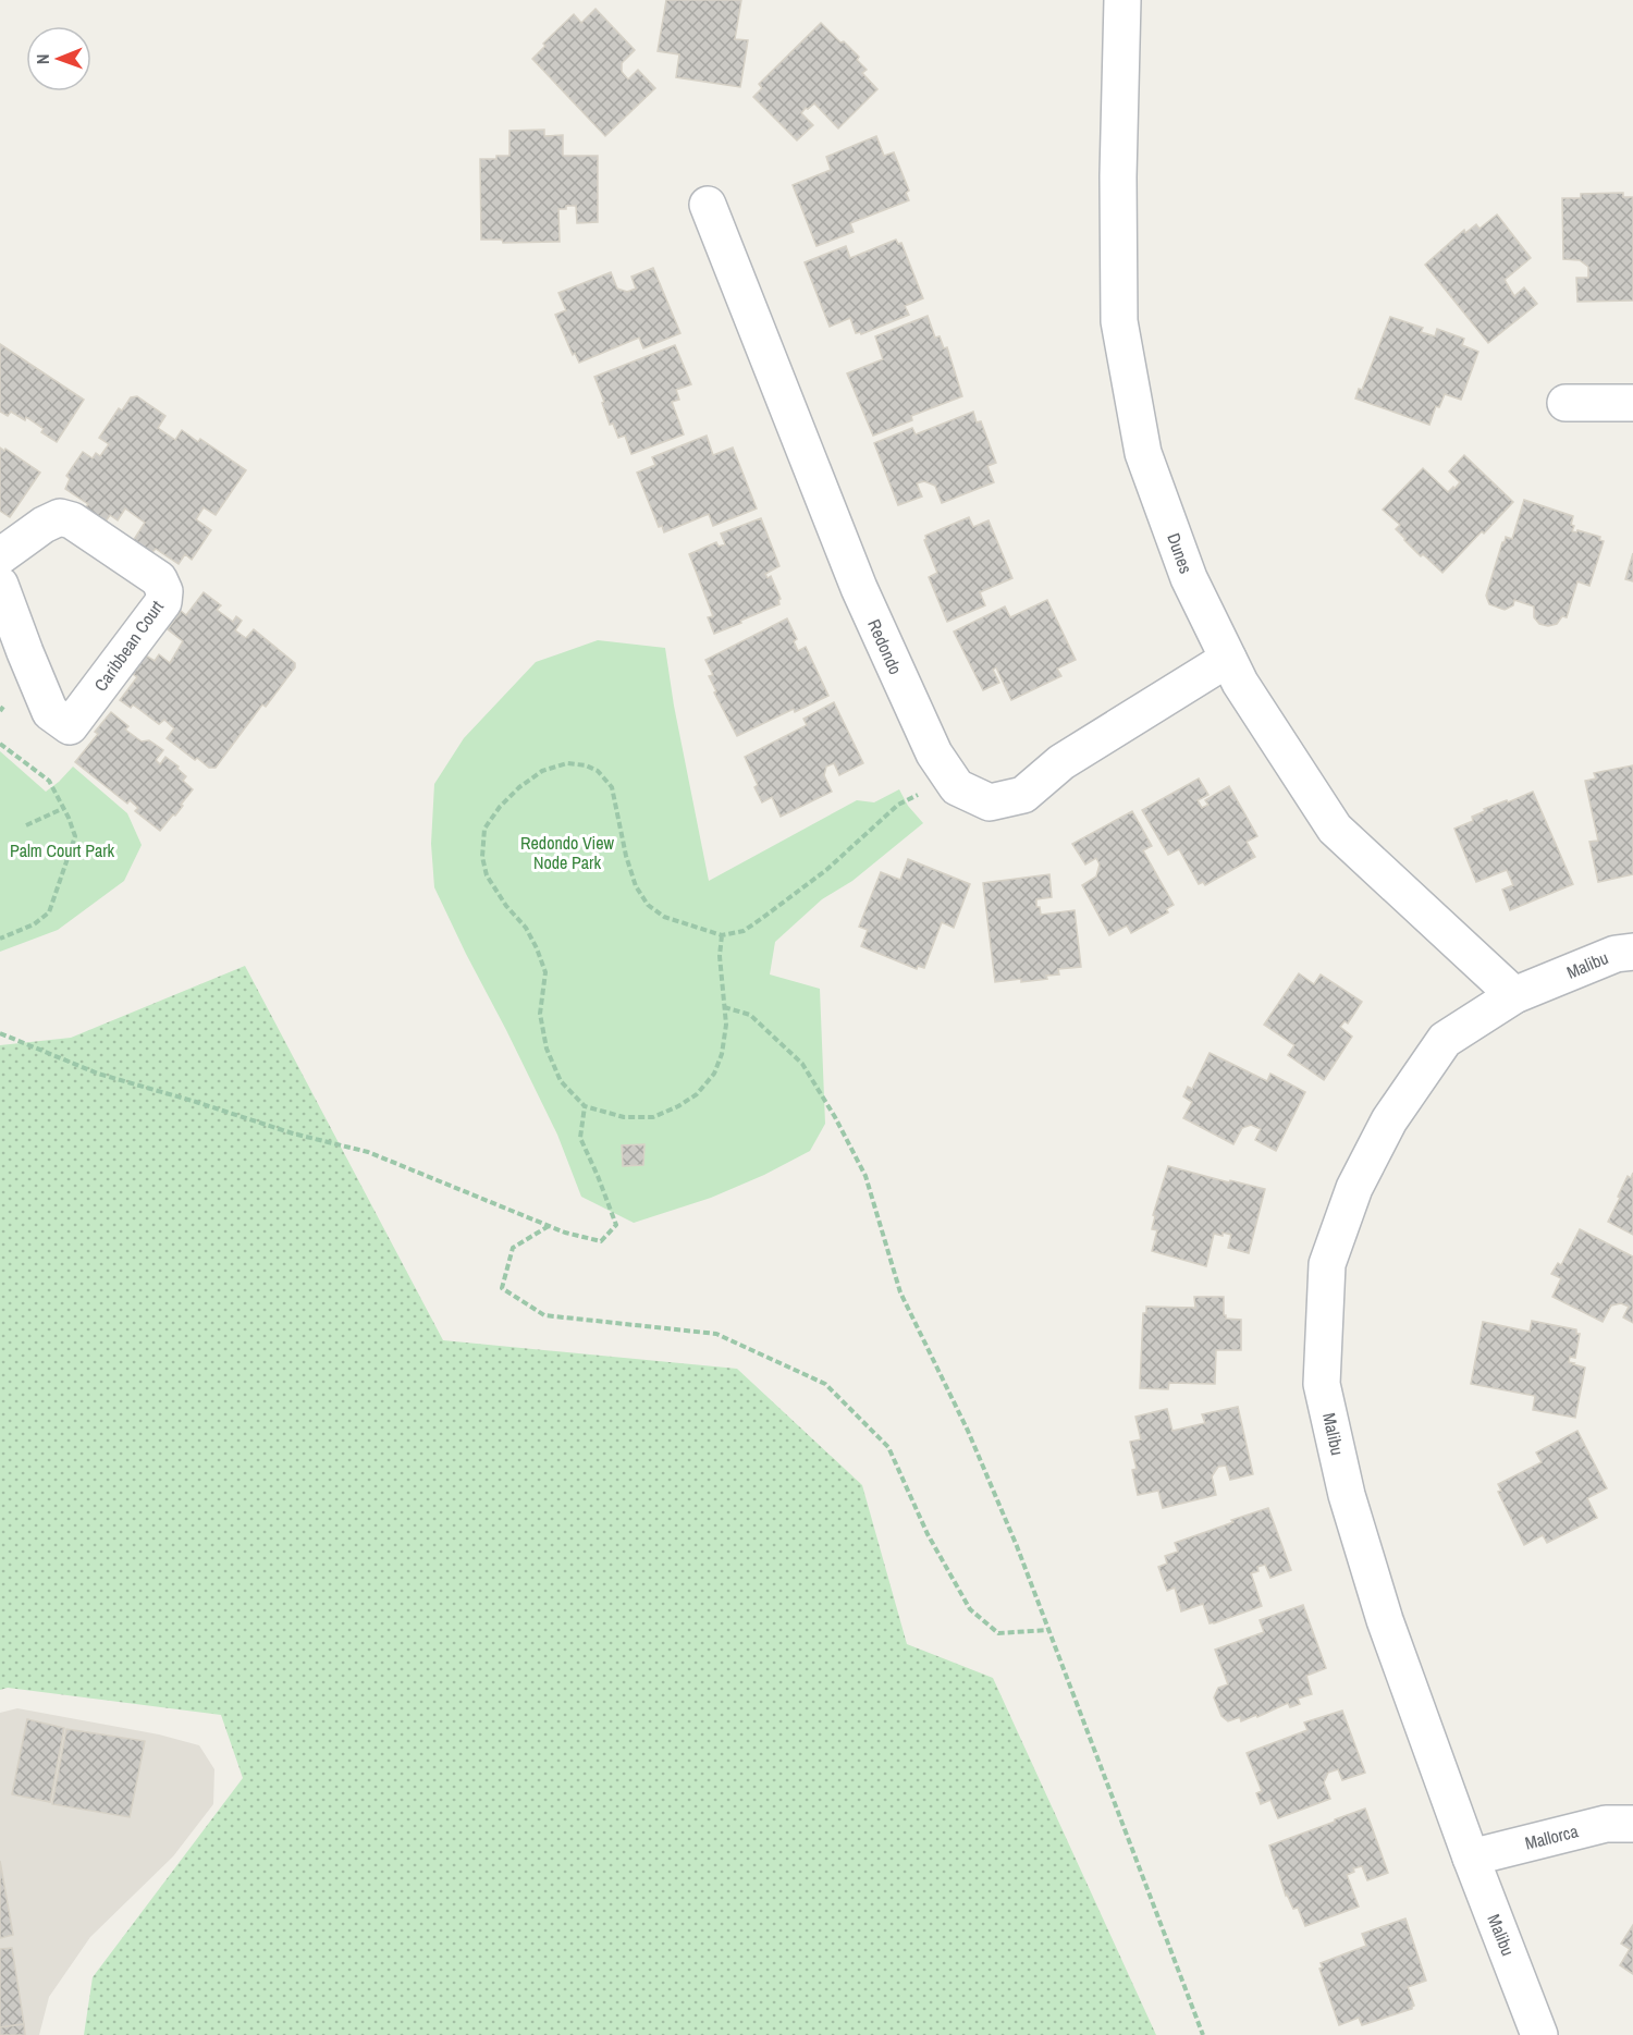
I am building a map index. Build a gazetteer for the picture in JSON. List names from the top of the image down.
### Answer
{
  "streets": {
    "street": [
      "Dunes",
      "Caribbean Court",
      "Redondo",
      "Malibu",
      "Mallorca"
    ]
  },
  "crossings": [
    ["Dunes", "Redondo"],
    ["Dunes", "Malibu"],
    ["Malibu", "Mallorca"]
  ],
  "parks": ["Redondo View Node Park", "Palm Court Park"],
  "north": "left"
}
